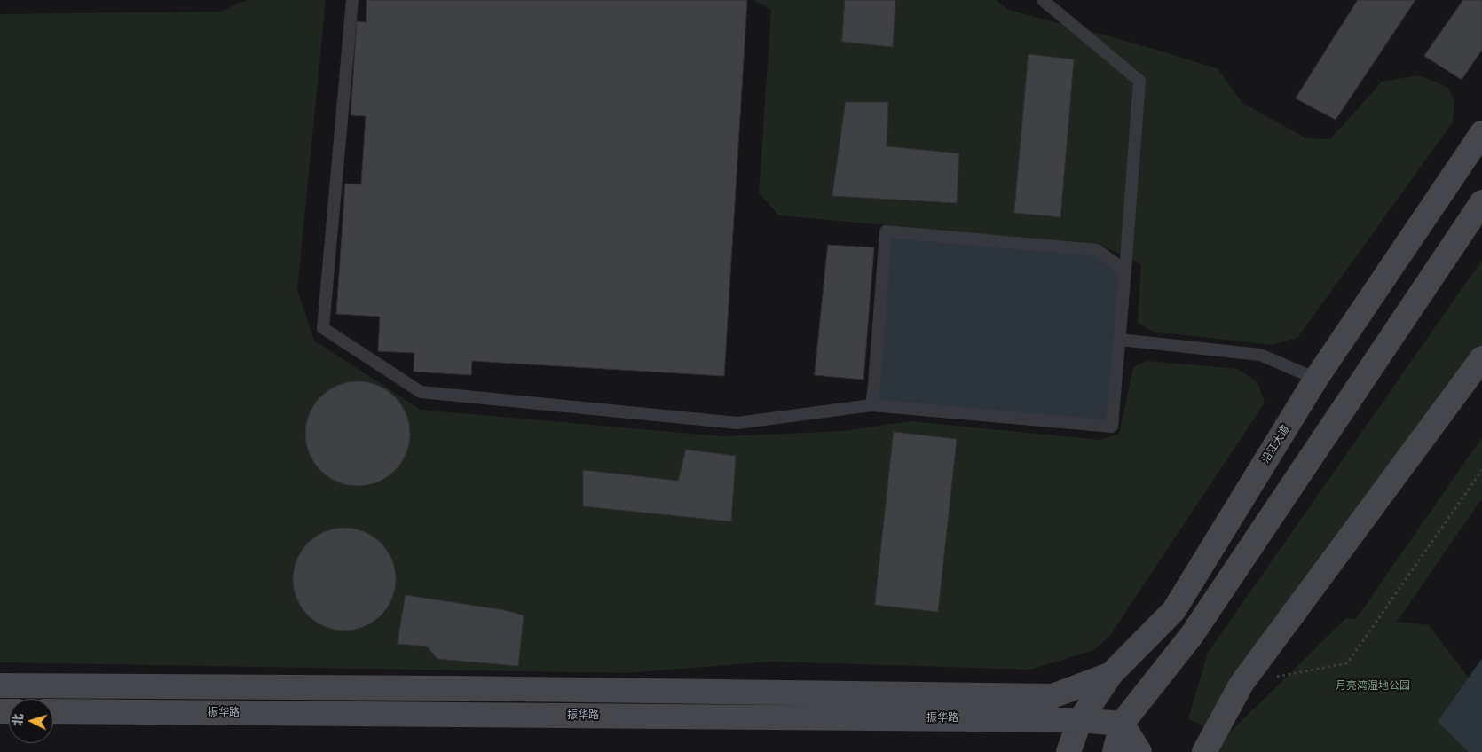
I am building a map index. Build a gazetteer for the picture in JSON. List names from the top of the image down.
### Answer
{
  "streets": {
    "main road": ["沿江大道", "振华路"]
  },
  "crossings": [
    ["沿江大道", "振华路"]
  ],
  "parks": ["月亮湾湿地公园"],
  "north": "left"
}
